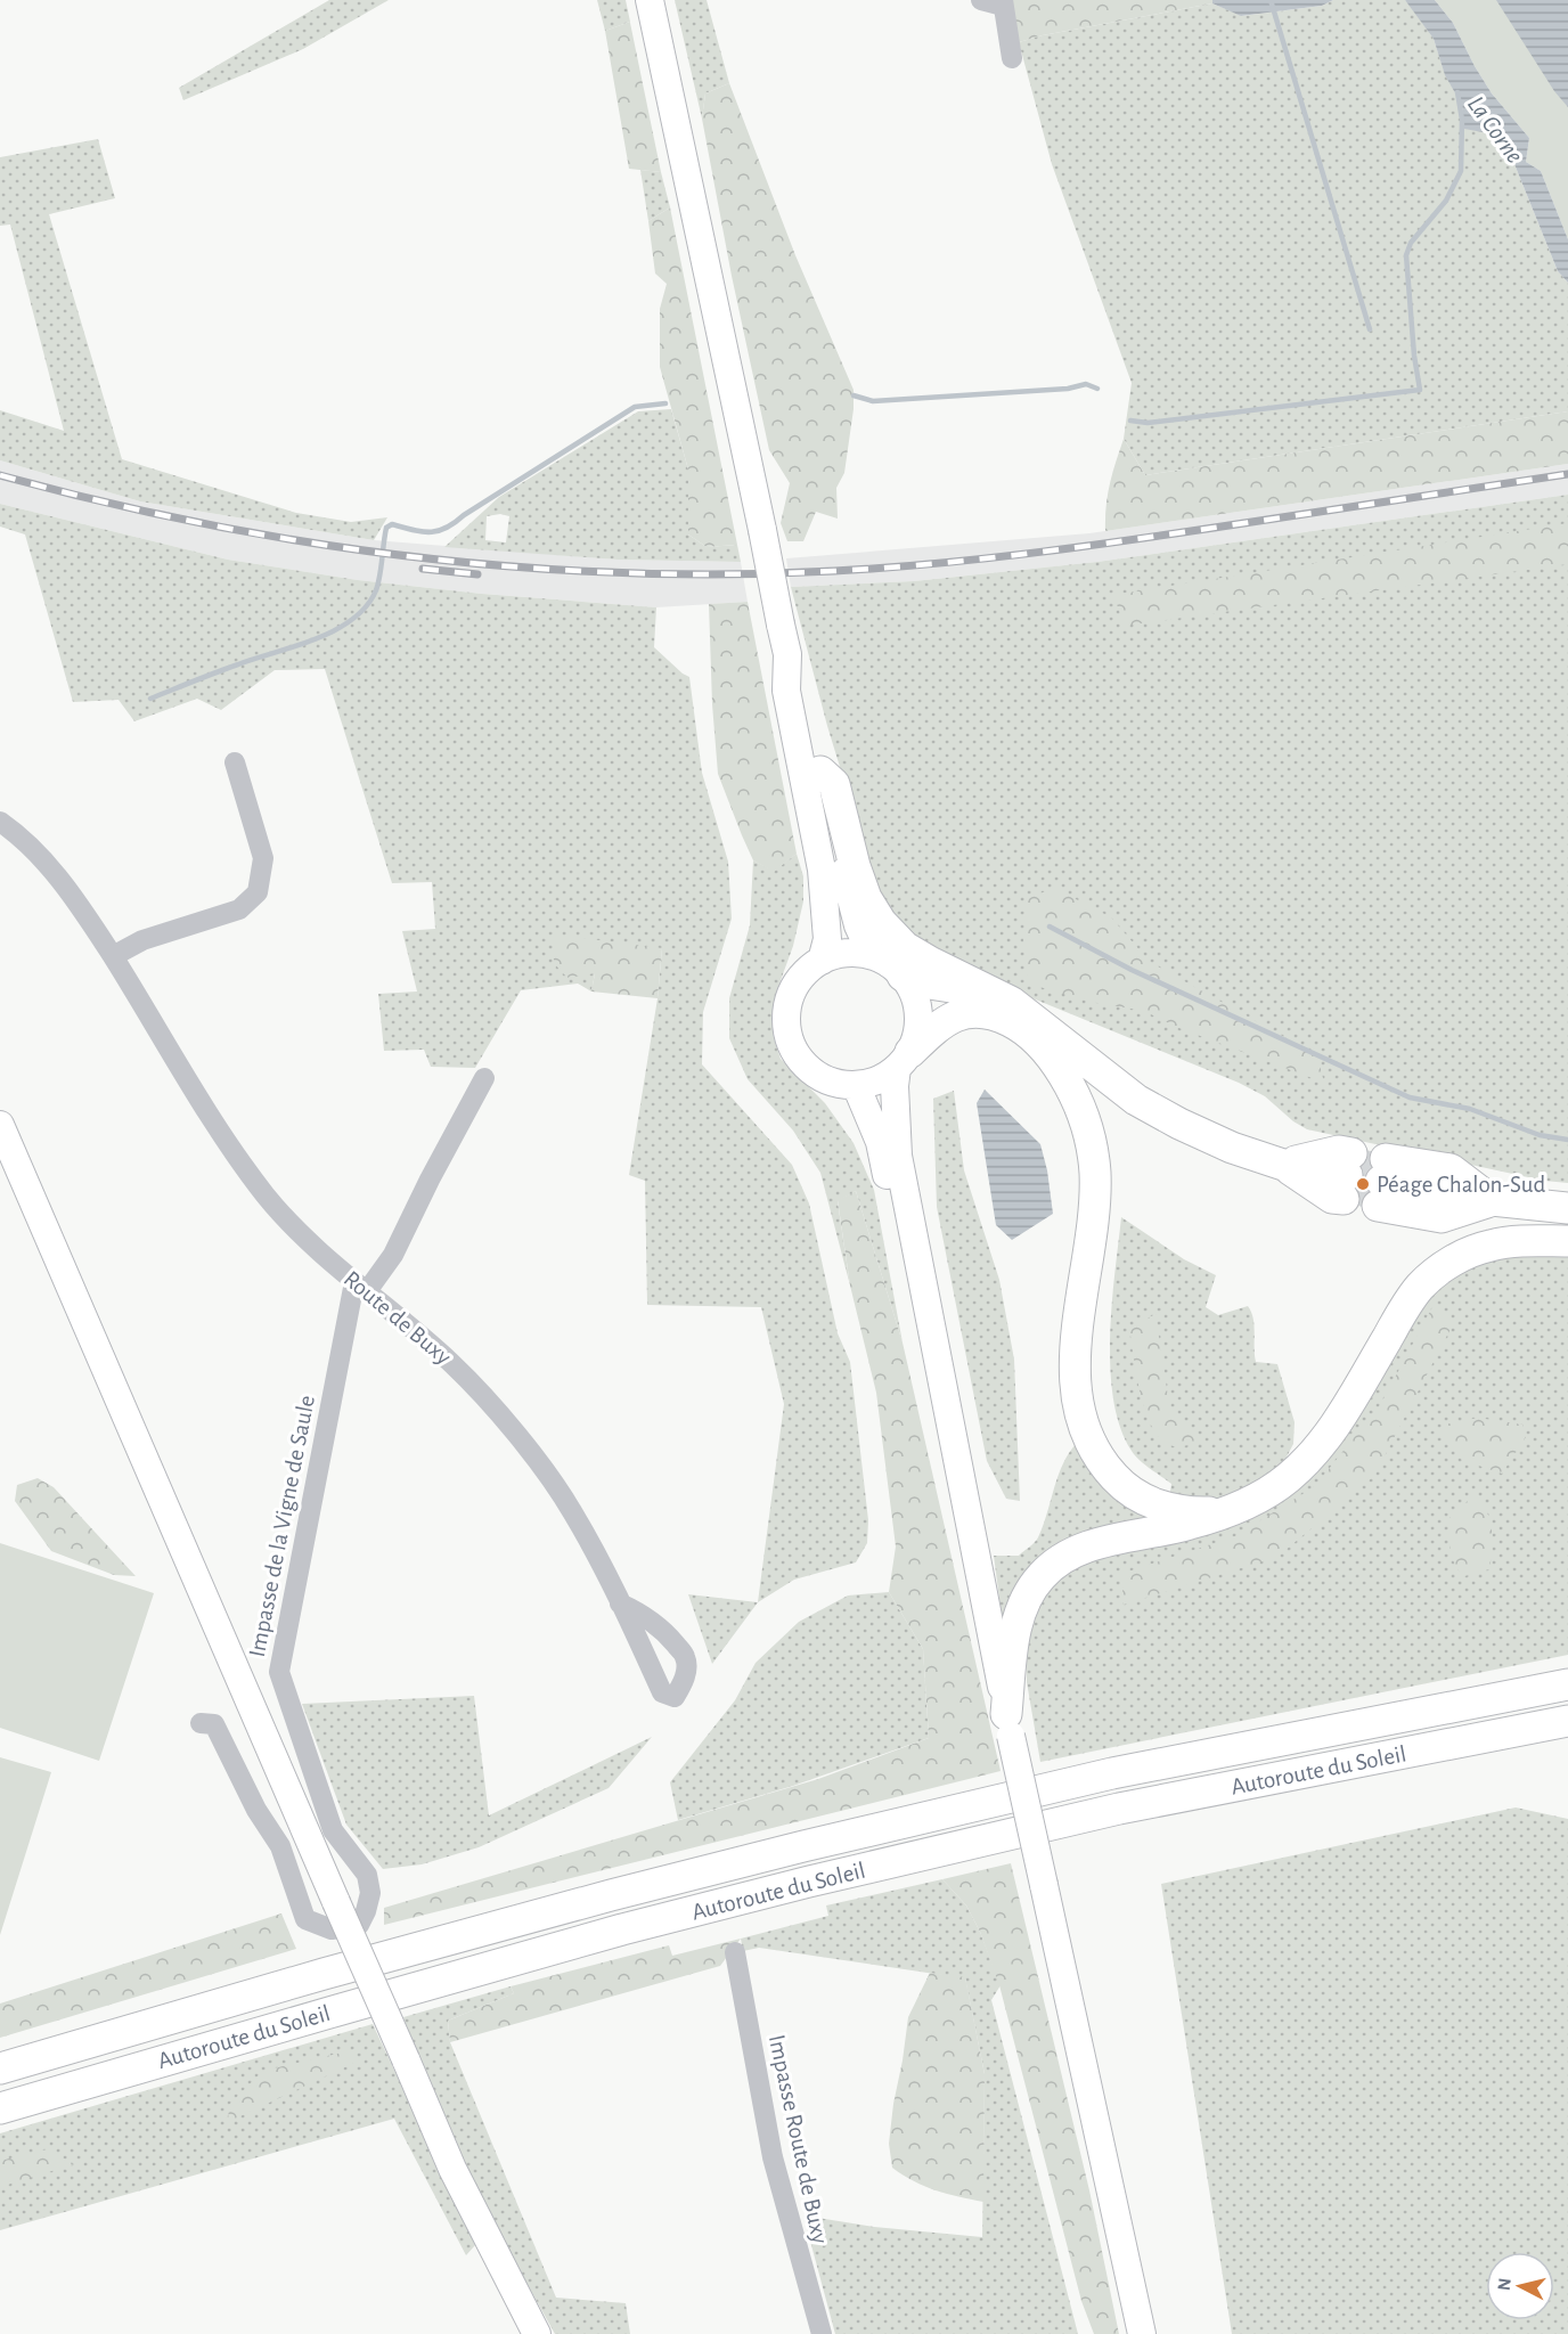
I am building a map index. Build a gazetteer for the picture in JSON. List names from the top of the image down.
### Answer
{
  "streets": {
    "highway": ["Autoroute du Soleil"],
    "street": ["Route de Buxy", "Impasse de la Vigne de Saule", "Impasse Route de Buxy"]
  },
  "crossings": [
    ["Route de Buxy", "Impasse de la Vigne de Saule"]
  ],
  "water": ["La Corne"],
  "places": ["Péage Chalon-Sud"],
  "north": "left"
}
